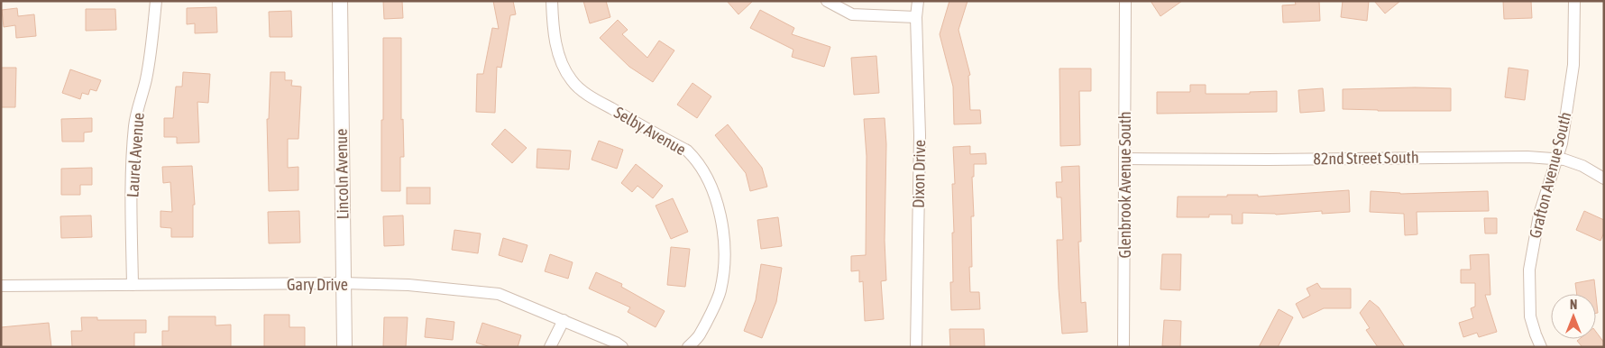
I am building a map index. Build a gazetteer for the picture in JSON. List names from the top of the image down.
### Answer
{
  "streets": {
    "street": [
      "Selby Avenue",
      "Laurel Avenue",
      "82nd Street South",
      "Lincoln Avenue",
      "Dixon Drive",
      "Grafton Avenue South",
      "Glenbrook Avenue South",
      "Gary Drive"
    ]
  },
  "crossings": [
    ["Laurel Avenue", "Gary Drive"],
    ["82nd Street South", "Grafton Avenue South"],
    ["82nd Street South", "Glenbrook Avenue South"],
    ["Lincoln Avenue", "Gary Drive"]
  ],
  "north": "top"
}
